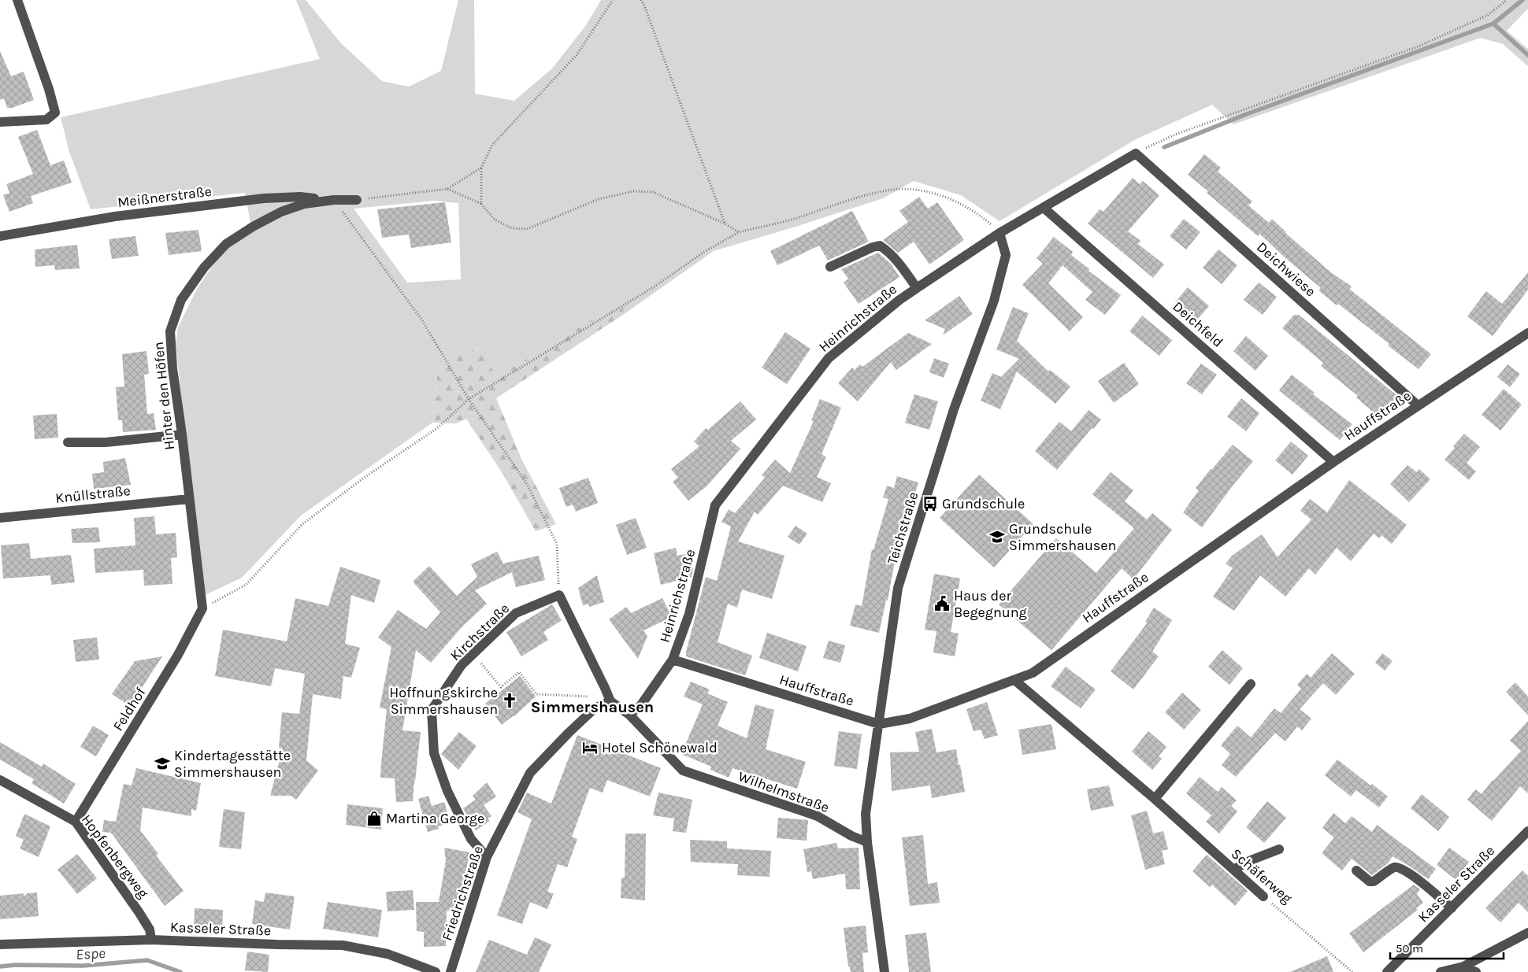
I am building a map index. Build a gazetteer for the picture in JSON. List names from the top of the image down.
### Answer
{
  "streets": {
    "street": [
      "Meißnerstraße",
      "Deichwiese",
      "Heinrichstraße",
      "Deichfeld",
      "Hinter den Höfen",
      "Hauffstraße",
      "Knüllstraße",
      "Teichstraße",
      "Kirchstraße",
      "Feldhof",
      "Wilhelmstraße",
      "Hopfenbergweg",
      "Schäferweg",
      "Kasseler Straße",
      "Friedrichstraße"
    ]
  },
  "crossings": [
    ["Meißnerstraße", "Hinter den Höfen"],
    ["Deichwiese", "Heinrichstraße"],
    ["Deichwiese", "Hauffstraße"],
    ["Heinrichstraße", "Deichfeld"],
    ["Heinrichstraße", "Hauffstraße"],
    ["Heinrichstraße", "Teichstraße"],
    ["Deichfeld", "Hauffstraße"],
    ["Hinter den Höfen", "Knüllstraße"],
    ["Hinter den Höfen", "Feldhof"],
    ["Hauffstraße", "Teichstraße"],
    ["Hauffstraße", "Schäferweg"],
    ["Teichstraße", "Wilhelmstraße"],
    ["Kirchstraße", "Friedrichstraße"],
    ["Feldhof", "Hopfenbergweg"],
    ["Hopfenbergweg", "Kasseler Straße"]
  ],
  "districts": ["Simmershausen"],
  "water": ["Espe"],
  "places": {
    "bus stop": ["Grundschule"],
    "school or university": ["Grundschule Simmershausen", "Kindertagesstätte Simmershausen"],
    "public building": ["Haus der Begegnung"],
    "church": ["Hoffnungskirche Simmershausen"],
    "hotel": ["Hotel Schönewald"],
    "shop": ["Martina George"]
  },
  "scale_bar": "50 m"
}
